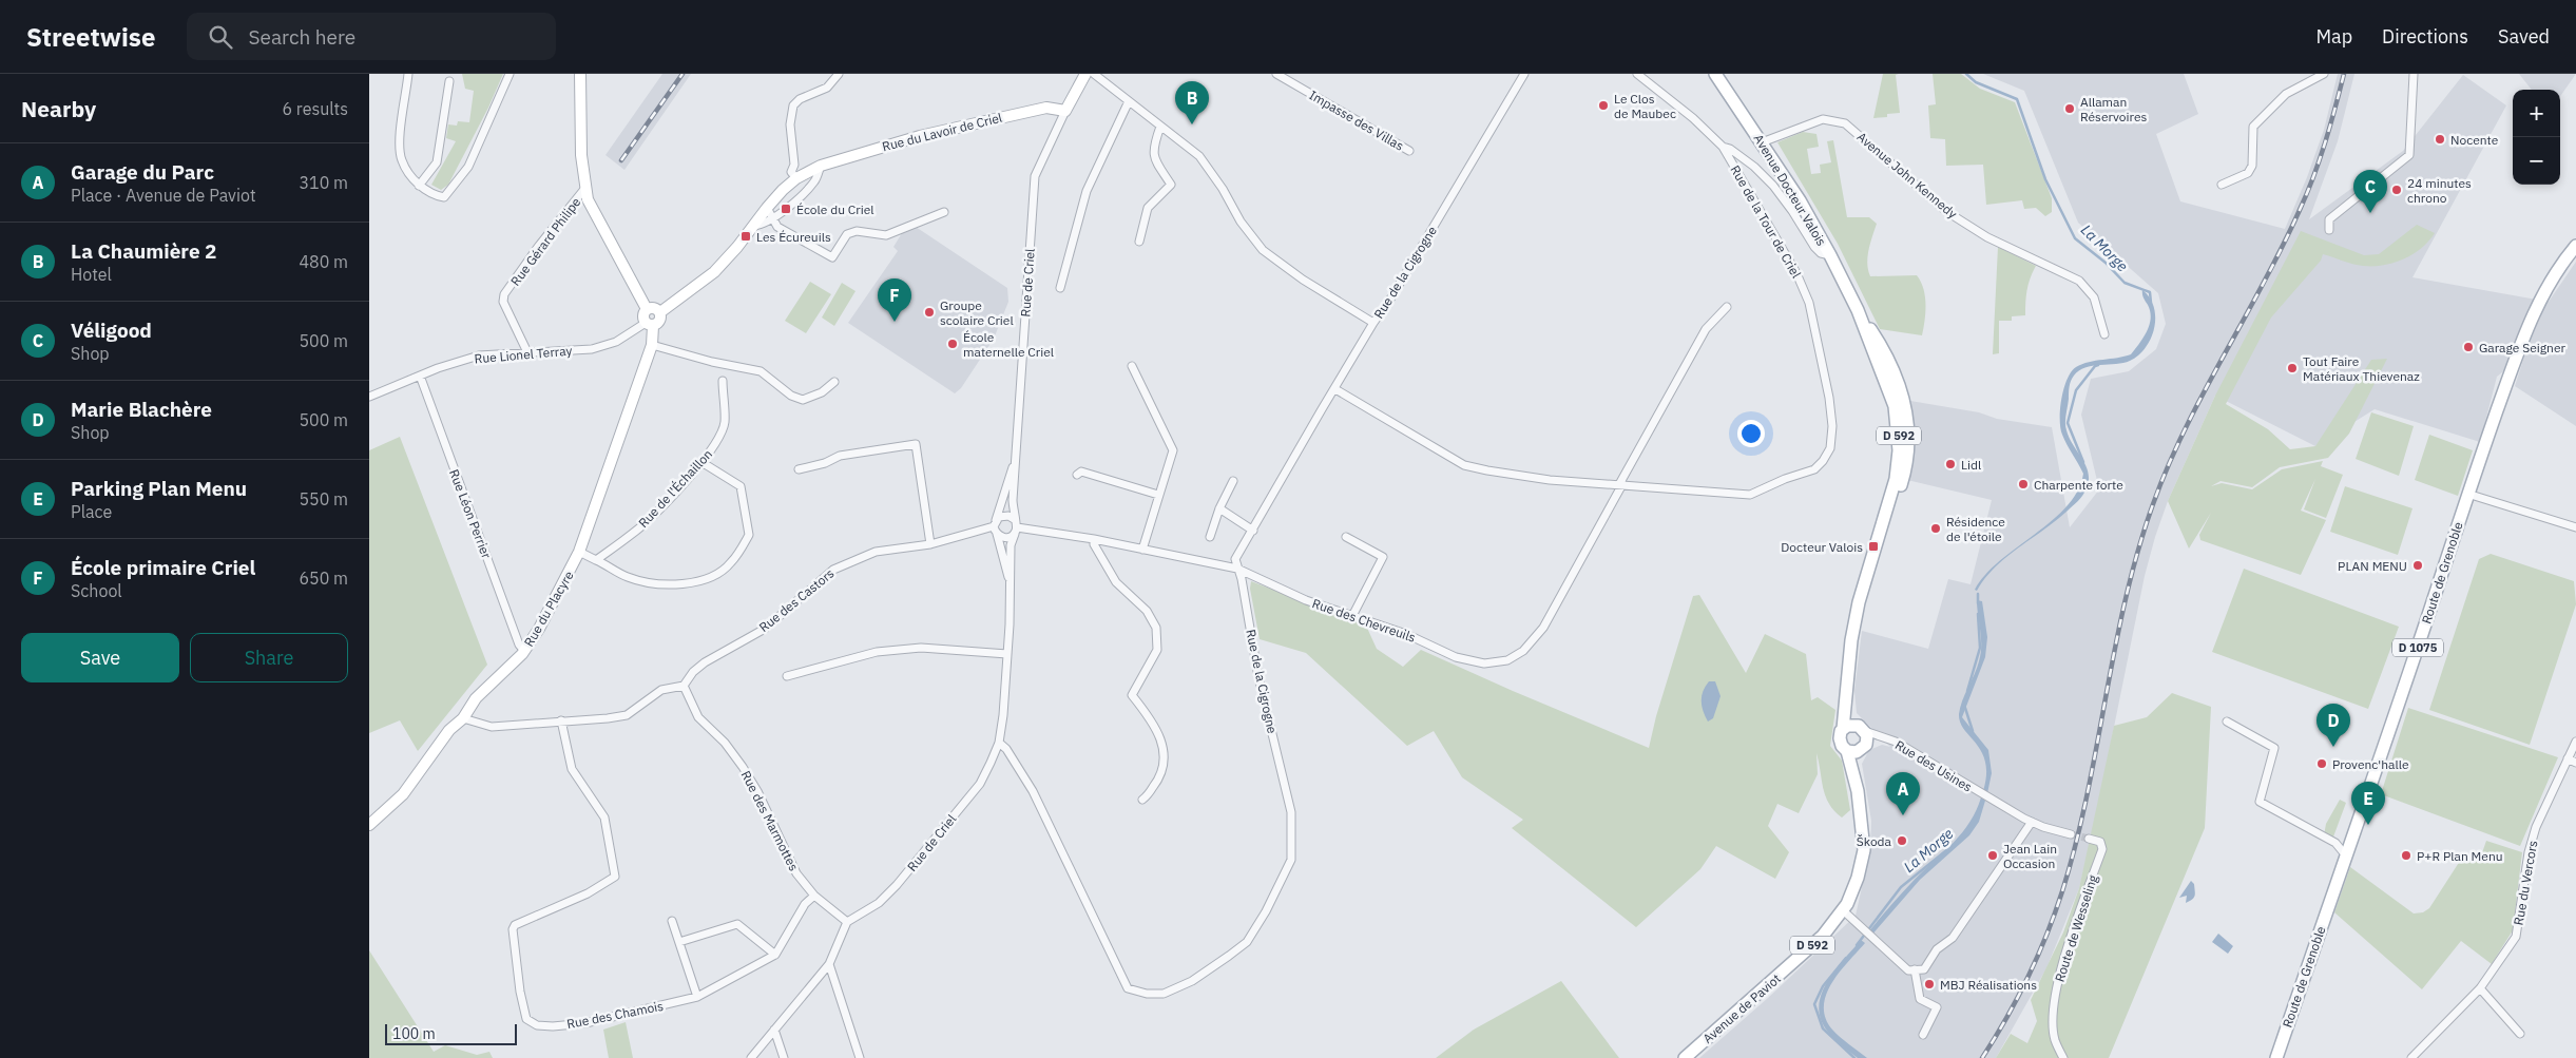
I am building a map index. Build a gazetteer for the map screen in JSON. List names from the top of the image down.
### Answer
{
  "streets": {
    "main road": [
      "Avenue Docteur Valois",
      "D 592",
      "Route de Grenoble",
      "D 1075",
      "Avenue de Paviot"
    ],
    "street": [
      "Impasse des Villas",
      "Rue du Lavoir de Criel",
      "Avenue John Kennedy",
      "Rue de la Tour de Criel",
      "Rue Gérard Philipe",
      "Rue de la Cigrogne",
      "Rue de Criel",
      "Rue Lionel Terray",
      "Rue de l'Échaillon",
      "Rue Léon Perrier",
      "Rue des Castors",
      "Rue du Placyre",
      "Rue des Chevreuils",
      "Rue des Usines",
      "Rue des Marmottes",
      "Rue du Vercors",
      "Route de Wesseling",
      "Rue des Chamois"
    ]
  },
  "crossings": [
    ["Rue du Lavoir de Criel", "Rue de Criel"],
    ["Rue du Lavoir de Criel", "Rue Lionel Terray"],
    ["Rue du Lavoir de Criel", "Rue du Placyre"],
    ["Avenue John Kennedy", "Avenue Docteur Valois"],
    ["Avenue Docteur Valois", "Rue des Usines"],
    ["Avenue Docteur Valois", "Avenue de Paviot"],
    ["Rue de la Tour de Criel", "Rue de la Cigrogne"],
    ["Rue de la Tour de Criel", "Rue des Chevreuils"],
    ["Rue Gérard Philipe", "Rue Lionel Terray"],
    ["Rue de la Cigrogne", "Rue de Criel"],
    ["Rue de la Cigrogne", "Rue des Chevreuils"],
    ["Rue de Criel", "Rue des Castors"],
    ["Rue de Criel", "Rue des Chevreuils"],
    ["Rue de Criel", "Rue des Marmottes"],
    ["Rue Lionel Terray", "Rue Léon Perrier"],
    ["Rue Lionel Terray", "Rue du Placyre"],
    ["Rue Léon Perrier", "Rue du Placyre"],
    ["Rue des Castors", "Rue des Chevreuils"],
    ["Rue des Castors", "Rue des Marmottes"],
    ["Rue des Usines", "Avenue de Paviot"]
  ],
  "water": ["La Morge"],
  "places": {
    "other": [
      "Le Clos de Maubec",
      "Allaman Réservoires",
      "Nocente",
      "24 minutes chrono",
      "Groupe scolaire Criel",
      "École maternelle Criel",
      "Garage Seigner",
      "Tout Faire Matériaux Thievenaz",
      "Lidl",
      "Charpente forte",
      "Résidence de l'étoile",
      "PLAN MENU",
      "Provenc'halle",
      "Škoda",
      "Jean Lain Occasion",
      "P+R Plan Menu",
      "MBJ Réalisations"
    ],
    "transit": ["École du Criel", "Les Écureuils", "Docteur Valois"]
  },
  "scale_bar": "100 m",
  "page": {
    "header": "Streetwise",
    "search": "Search here",
    "nav": ["Map", "Directions", "Saved"],
    "heading": ["Nearby", "6 results"],
    "pins": [
      "B",
      "C",
      "F",
      "D",
      "A",
      "E"
    ],
    "map_buttons": ["+", "−"],
    "list": [
      {
        "mark": "A",
        "name": "Garage du Parc",
        "note": "Place · Avenue de Paviot",
        "value": "310 m"
      },
      {
        "mark": "B",
        "name": "La Chaumière 2",
        "note": "Hotel",
        "value": "480 m"
      },
      {
        "mark": "C",
        "name": "Véligood",
        "note": "Shop",
        "value": "500 m"
      },
      {
        "mark": "D",
        "name": "Marie Blachère",
        "note": "Shop",
        "value": "500 m"
      },
      {
        "mark": "E",
        "name": "Parking Plan Menu",
        "note": "Place",
        "value": "550 m"
      },
      {
        "mark": "F",
        "name": "École primaire Criel",
        "note": "School",
        "value": "650 m"
      }
    ],
    "buttons": ["Save", "Share"],
    "scale": "100 m"
  }
}
